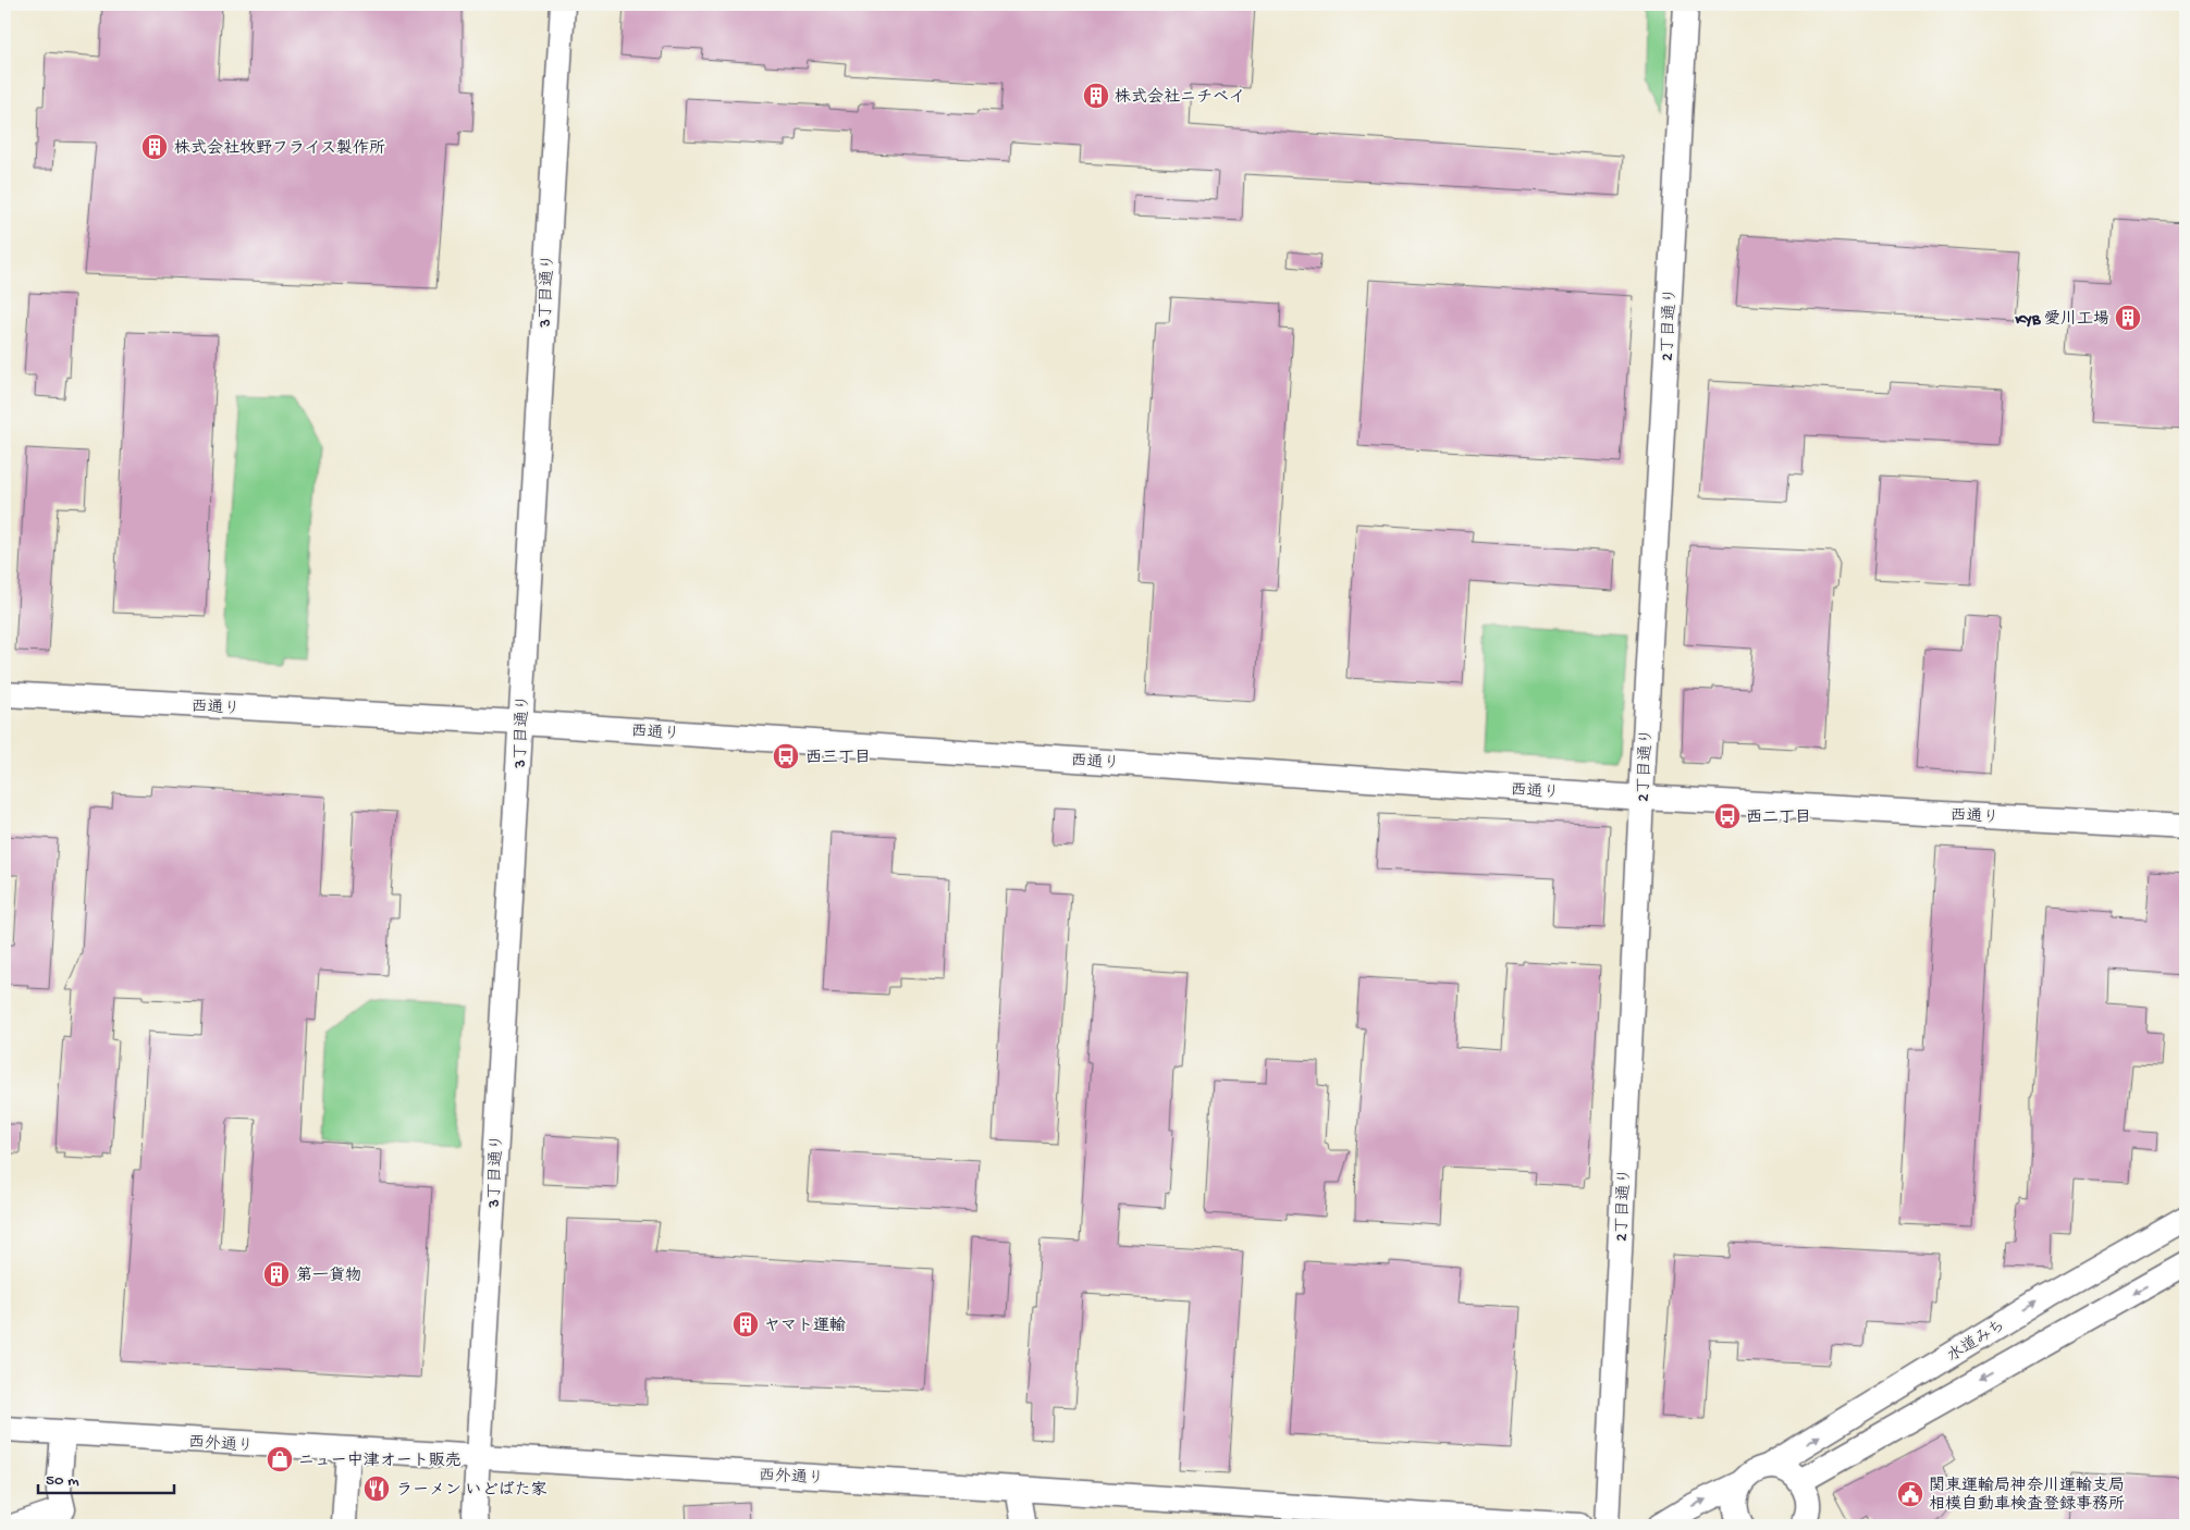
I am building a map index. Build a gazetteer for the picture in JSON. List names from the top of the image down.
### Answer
{
  "streets": {
    "street": [
      "3丁目通り",
      "2丁目通り",
      "西通り",
      "水道みち",
      "西外通り"
    ]
  },
  "crossings": [
    ["3丁目通り", "西通り"],
    ["3丁目通り", "西外通り"],
    ["2丁目通り", "西通り"]
  ],
  "places": {
    "building": [
      "株式会社ニチベイ",
      "株式会社牧野フライス製作所",
      "KYB 愛川工場",
      "第一貨物",
      "ヤマト運輸"
    ],
    "bus stop": ["西三丁目", "西二丁目"],
    "shop": ["ニュー中津オート販売"],
    "restaurant": ["ラーメン いどばた家"],
    "public building": ["関東運輸局神奈川運輸支局 相模自動車検査登録事務所"]
  },
  "scale_bar": "50 m"
}
